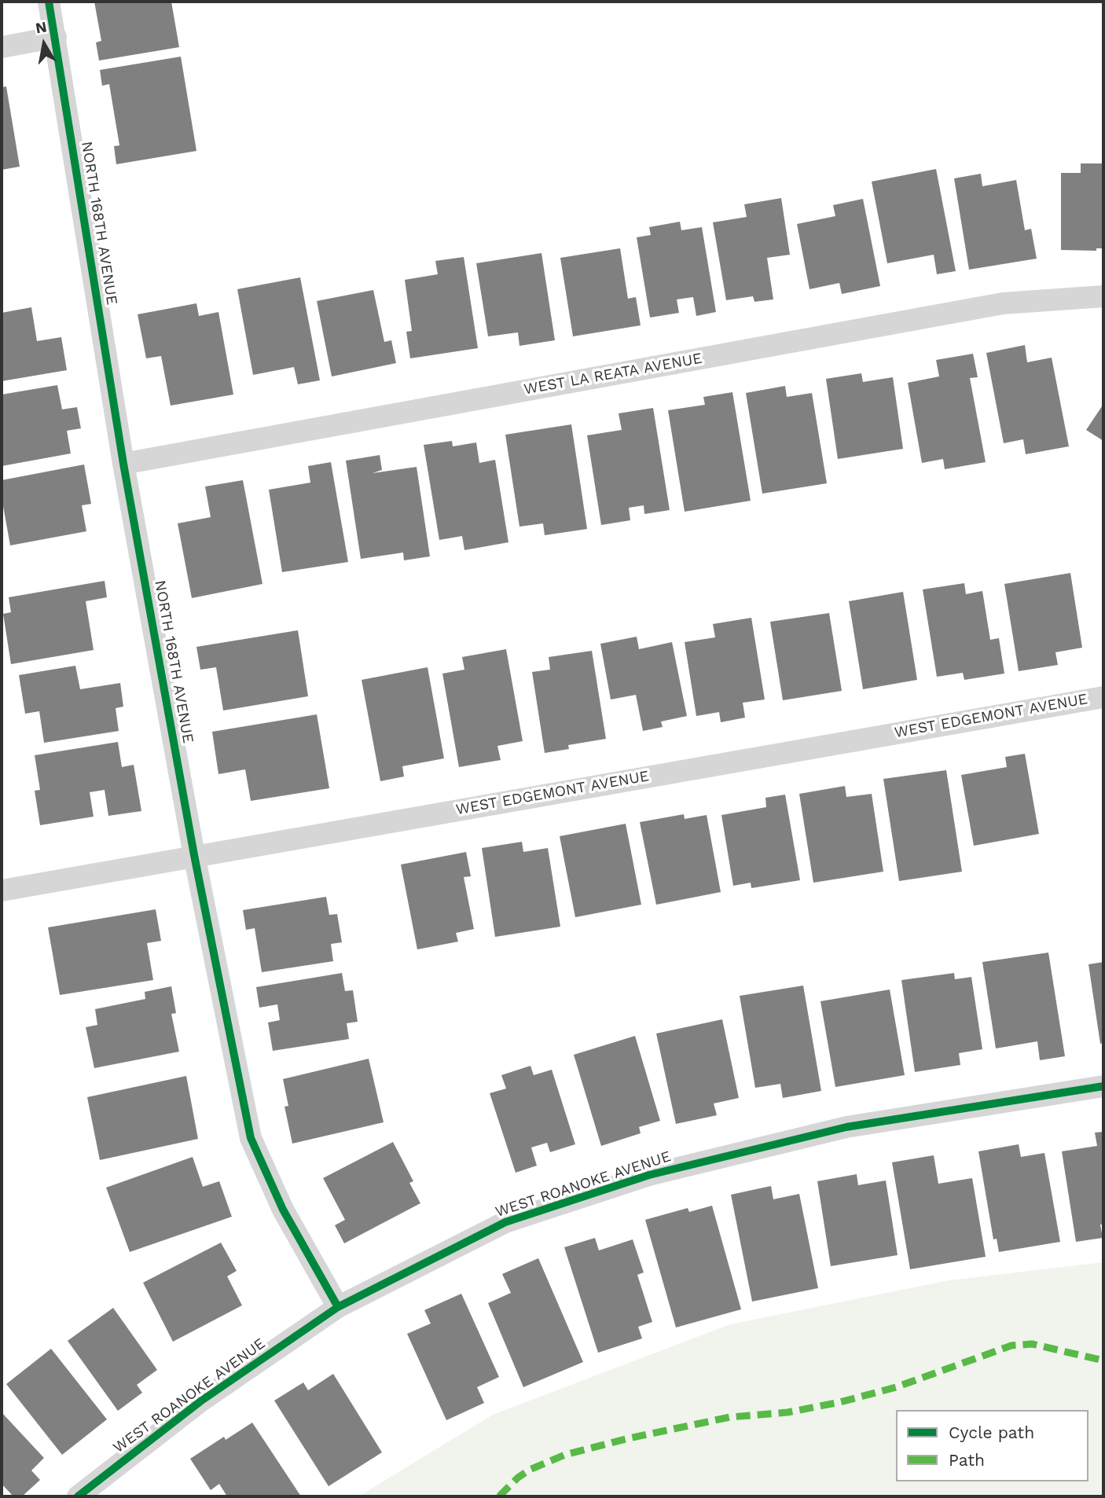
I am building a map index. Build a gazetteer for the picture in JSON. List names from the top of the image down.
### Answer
{
  "streets": {
    "street": [
      "NORTH 168TH AVENUE",
      "WEST LA REATA AVENUE",
      "WEST EDGEMONT AVENUE",
      "WEST ROANOKE AVENUE"
    ]
  },
  "crossings": [
    ["NORTH 168TH AVENUE", "WEST LA REATA AVENUE"],
    ["NORTH 168TH AVENUE", "WEST EDGEMONT AVENUE"],
    ["NORTH 168TH AVENUE", "WEST ROANOKE AVENUE"]
  ],
  "legend": ["Cycle path", "Path"],
  "north": "top"
}
